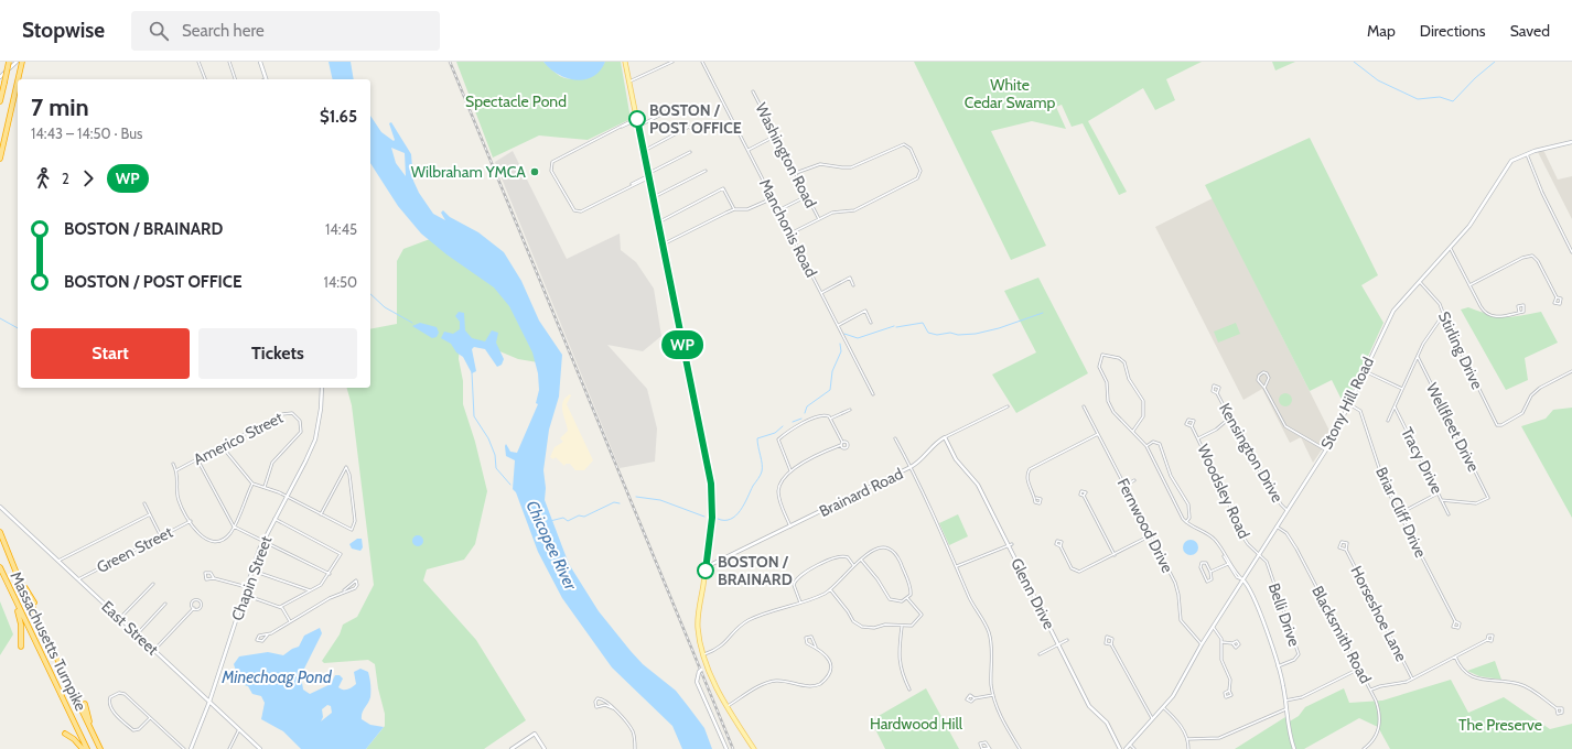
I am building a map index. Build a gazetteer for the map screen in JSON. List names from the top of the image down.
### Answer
{
  "streets": {
    "highway": ["Massachusetts Turnpike"],
    "main road": [
      "Stony Hill Road",
      "Brainard Road",
      "Chapin Street",
      "Glenn Drive",
      "East Street"
    ],
    "street": [
      "Washington Road",
      "Manchonis Road",
      "Stirling Drive",
      "Wellfleet Drive",
      "Americo Street",
      "Kensington Drive",
      "Tracy Drive",
      "Woodsley Road",
      "Briar Cliff Drive",
      "Fernwood Drive",
      "Green Street",
      "Horseshoe Lane",
      "Belli Drive",
      "Blacksmith Road"
    ]
  },
  "crossings": [
    ["Stirling Drive", "Stony Hill Road"],
    ["Stony Hill Road", "Kensington Drive"],
    ["Stony Hill Road", "Woodsley Road"],
    ["Stony Hill Road", "Briar Cliff Drive"],
    ["Stony Hill Road", "Fernwood Drive"],
    ["Stony Hill Road", "Belli Drive"],
    ["Stony Hill Road", "Blacksmith Road"],
    ["Wellfleet Drive", "Tracy Drive"],
    ["Woodsley Road", "Belli Drive"],
    ["Brainard Road", "Glenn Drive"],
    ["Green Street", "East Street"],
    ["Chapin Street", "East Street"]
  ],
  "water": ["Chicopee River", "Minechoag Pond"],
  "parks": [
    "White Cedar Swamp",
    "Spectacle Pond",
    "Hardwood Hill",
    "The Preserve"
  ],
  "places": ["BOSTON / POST OFFICE", "Wilbraham YMCA", "BOSTON / BRAINARD"],
  "lines": ["bus line WP"],
  "page": {
    "header": "Stopwise",
    "search": "Search here",
    "nav": ["Map", "Directions", "Saved"],
    "on_map": "WP",
    "heading": ["7 min", "14:43 – 14:50 · Bus", "$1.65"],
    "legs": ["2", "WP"],
    "list": [
      {
        "name": "BOSTON / BRAINARD",
        "value": "14:45"
      },
      {
        "name": "BOSTON / POST OFFICE",
        "value": "14:50"
      }
    ],
    "buttons": ["Start", "Tickets"]
  }
}
